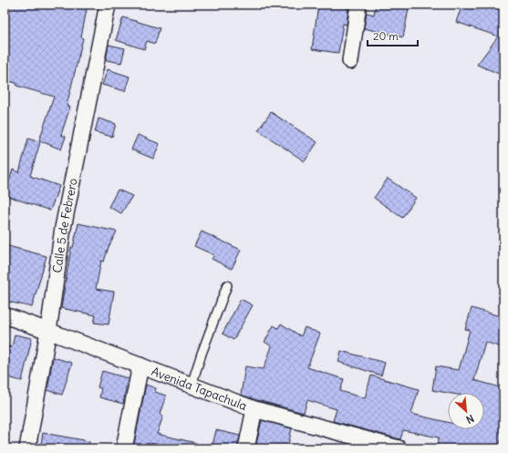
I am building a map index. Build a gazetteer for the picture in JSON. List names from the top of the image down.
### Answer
{
  "streets": {
    "street": ["Calle 5 de Febrero", "Avenida Tapachula"]
  },
  "crossings": [
    ["Calle 5 de Febrero", "Avenida Tapachula"]
  ],
  "scale_bar": "20 m",
  "north": "bottom right"
}
